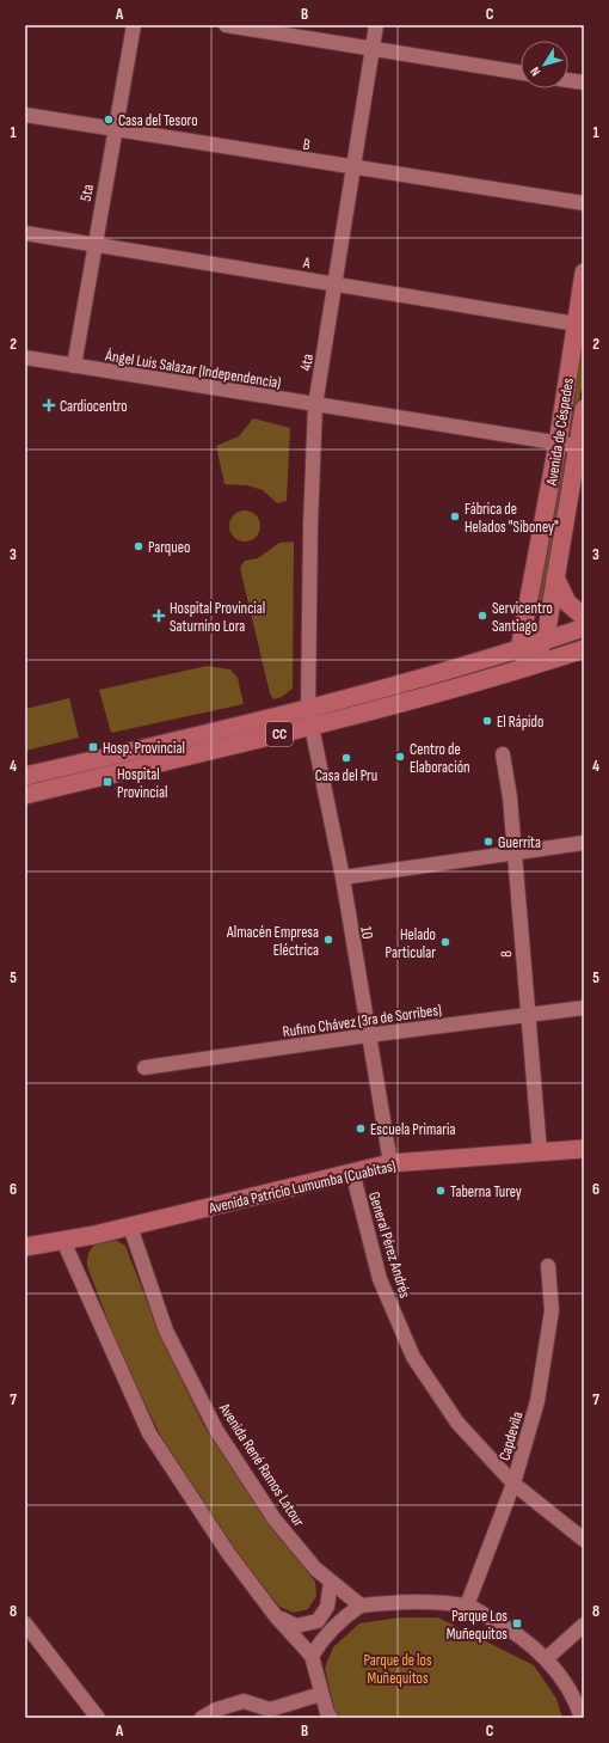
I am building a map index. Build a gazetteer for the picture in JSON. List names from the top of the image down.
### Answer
{
  "streets": {
    "main road": ["Avenida de Céspedes", "CC", "Avenida Patricio Lumumba (Cuabitas)"],
    "street": [
      "B",
      "5ta",
      "A",
      "4ta",
      "Ángel Luis Salazar (Independencia)",
      "10",
      "8",
      "Rufino Chávez (3ra de Sorribes)",
      "General Pérez Andrés",
      "Capdevila",
      "Avenida René Ramos Latour"
    ]
  },
  "crossings": [
    ["B", "5ta"],
    ["B", "4ta"],
    ["5ta", "A"],
    ["5ta", "Ángel Luis Salazar (Independencia)"],
    ["A", "4ta"],
    ["A", "Avenida de Céspedes"],
    ["4ta", "Ángel Luis Salazar (Independencia)"],
    ["4ta", "CC"],
    ["4ta", "10"],
    ["Ángel Luis Salazar (Independencia)", "Avenida de Céspedes"],
    ["Avenida de Céspedes", "CC"],
    ["CC", "10"],
    ["10", "Rufino Chávez (3ra de Sorribes)"],
    ["10", "Avenida Patricio Lumumba (Cuabitas)"],
    ["8", "Rufino Chávez (3ra de Sorribes)"],
    ["8", "Avenida Patricio Lumumba (Cuabitas)"],
    ["Avenida Patricio Lumumba (Cuabitas)", "General Pérez Andrés"],
    ["Avenida Patricio Lumumba (Cuabitas)", "Avenida René Ramos Latour"],
    ["General Pérez Andrés", "Capdevila"]
  ],
  "parks": ["Parque de los Muñequitos"],
  "places": {
    "other": [
      "Casa del Tesoro",
      "Fábrica de Helados \"Siboney\"",
      "Parqueo",
      "Servicentro Santiago",
      "El Rápido",
      "Centro de Elaboración",
      "Casa del Pru",
      "Guerrita",
      "Almacén Empresa Eléctrica",
      "Helado Particular",
      "Escuela Primaria",
      "Taberna Turey"
    ],
    "health": ["Cardiocentro", "Hospital Provincial Saturnino Lora"],
    "transit": ["Hosp. Provincial", "Hospital Provincial", "Parque Los Muñequitos"]
  },
  "north": "bottom left",
  "grid": {
    "columns": ["A", "B", "C"],
    "rows": [
      "1",
      "2",
      "3",
      "4",
      "5",
      "6",
      "7",
      "8"
    ]
  }
}
